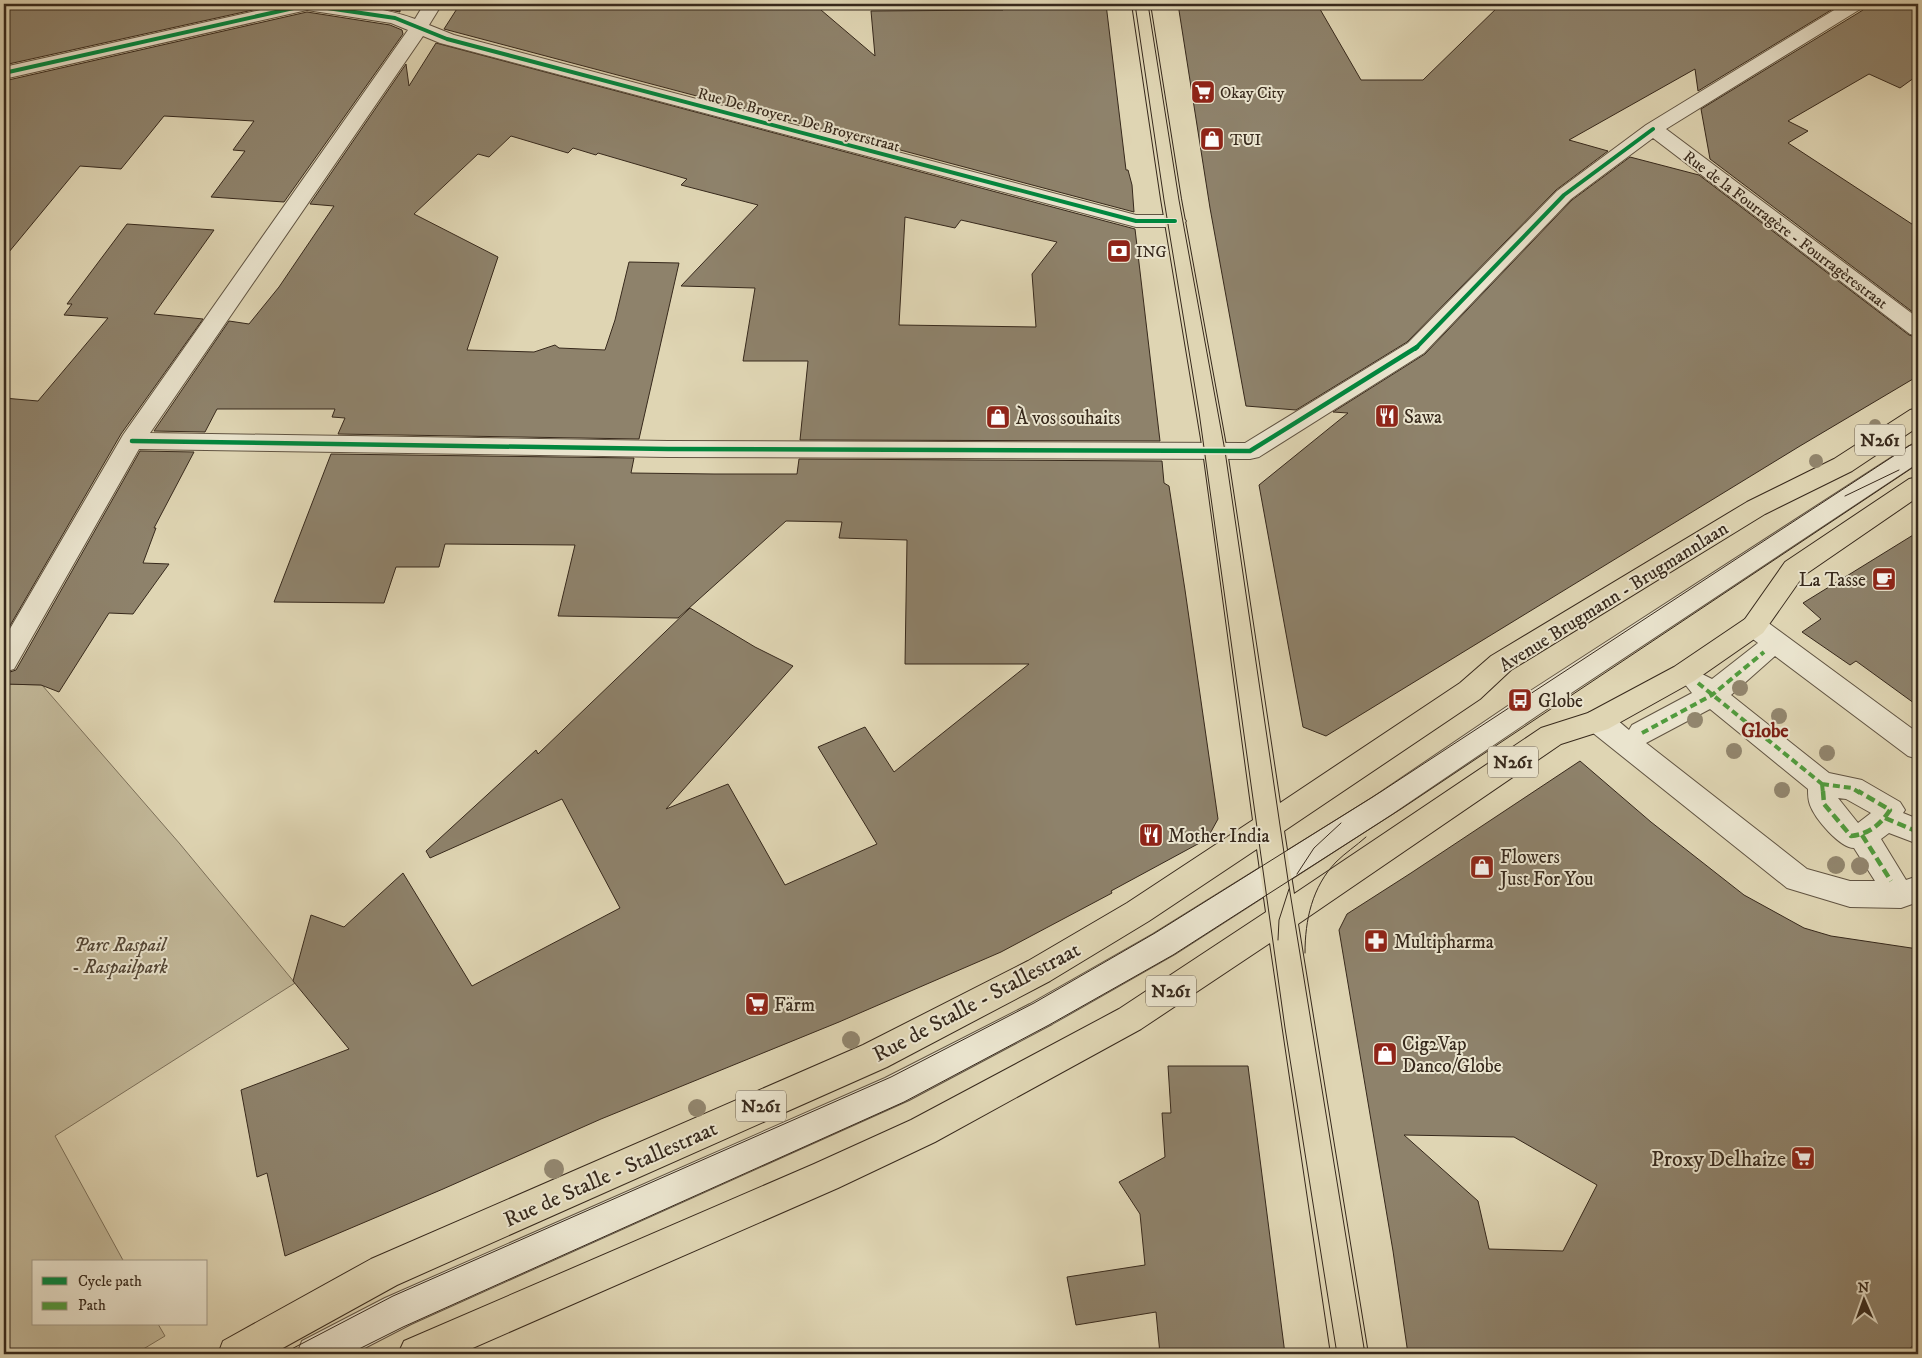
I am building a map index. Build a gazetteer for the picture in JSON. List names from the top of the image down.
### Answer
{
  "streets": {
    "main road": ["N261", "Avenue Brugmann - Brugmannlaan", "Rue de Stalle - Stallestraat"],
    "street": ["Rue De Broyer - De Broyerstraat", "Rue de la Fourragère - Fourragèrestraat"]
  },
  "crossings": [
    ["Avenue Brugmann - Brugmannlaan", "Rue de Stalle - Stallestraat"]
  ],
  "districts": ["Globe"],
  "parks": ["Parc Raspail - Raspailpark"],
  "places": {
    "supermarket": ["Okay City", "Färm", "Proxy Delhaize"],
    "shop": [
      "TUI",
      "À vos souhaits",
      "Flowers Just For You",
      "Cig2Vap Danco/Globe"
    ],
    "bank": ["ING"],
    "restaurant": ["Sawa", "Mother India"],
    "cafe": ["La Tasse"],
    "bus stop": ["Globe"],
    "pharmacy": ["Multipharma"]
  },
  "legend": ["Cycle path", "Path"],
  "north": "top"
}
